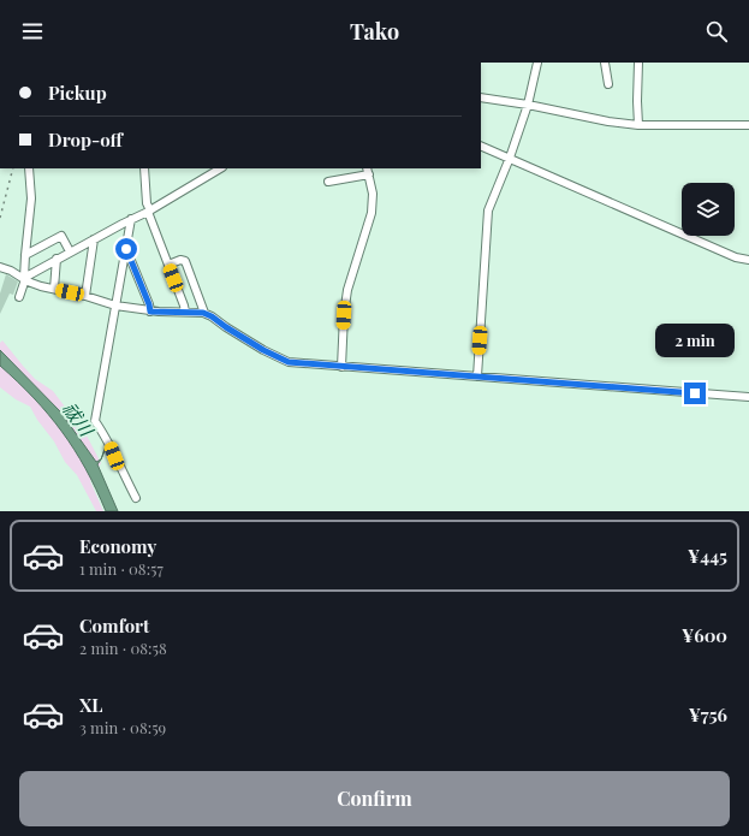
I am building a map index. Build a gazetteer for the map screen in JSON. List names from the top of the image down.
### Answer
{
  "water": ["祓川"],
  "page": {
    "header": "Tako",
    "banner": ["Pickup", "Drop-off"],
    "bubble": "2 min",
    "list": [
      {
        "name": "Economy",
        "note": "1 min · 08:57",
        "value": "¥445"
      },
      {
        "name": "Comfort",
        "note": "2 min · 08:58",
        "value": "¥600"
      },
      {
        "name": "XL",
        "note": "3 min · 08:59",
        "value": "¥756"
      }
    ],
    "buttons": "Confirm"
  }
}
